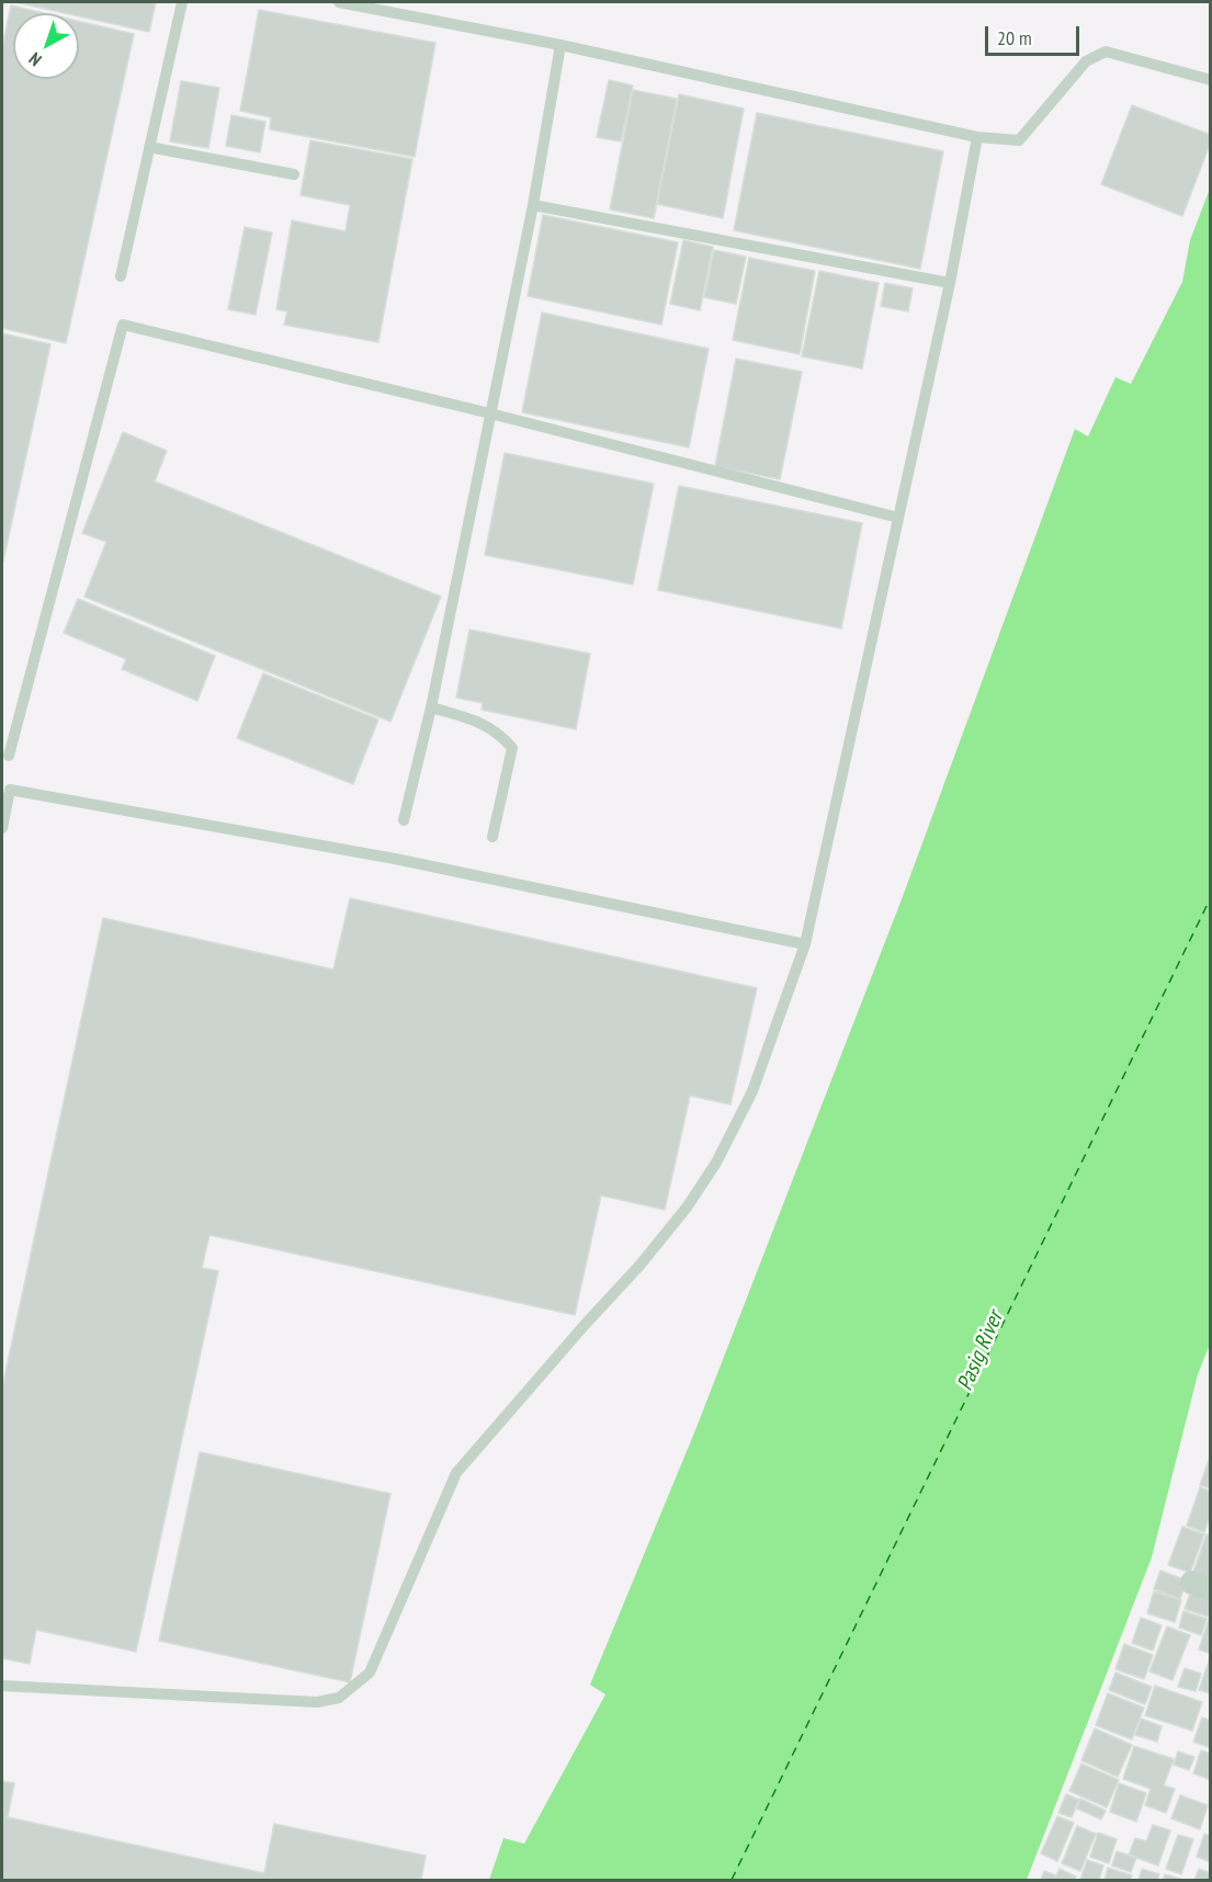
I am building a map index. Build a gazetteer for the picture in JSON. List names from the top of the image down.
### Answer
{
  "water": ["Pasig River"],
  "scale_bar": "20 m",
  "north": "bottom left"
}
